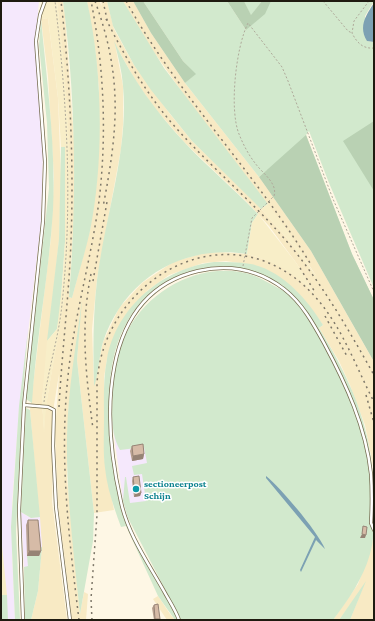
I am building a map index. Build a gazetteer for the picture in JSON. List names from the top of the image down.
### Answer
{
  "places": ["sectioneerpost Schijn"]
}
